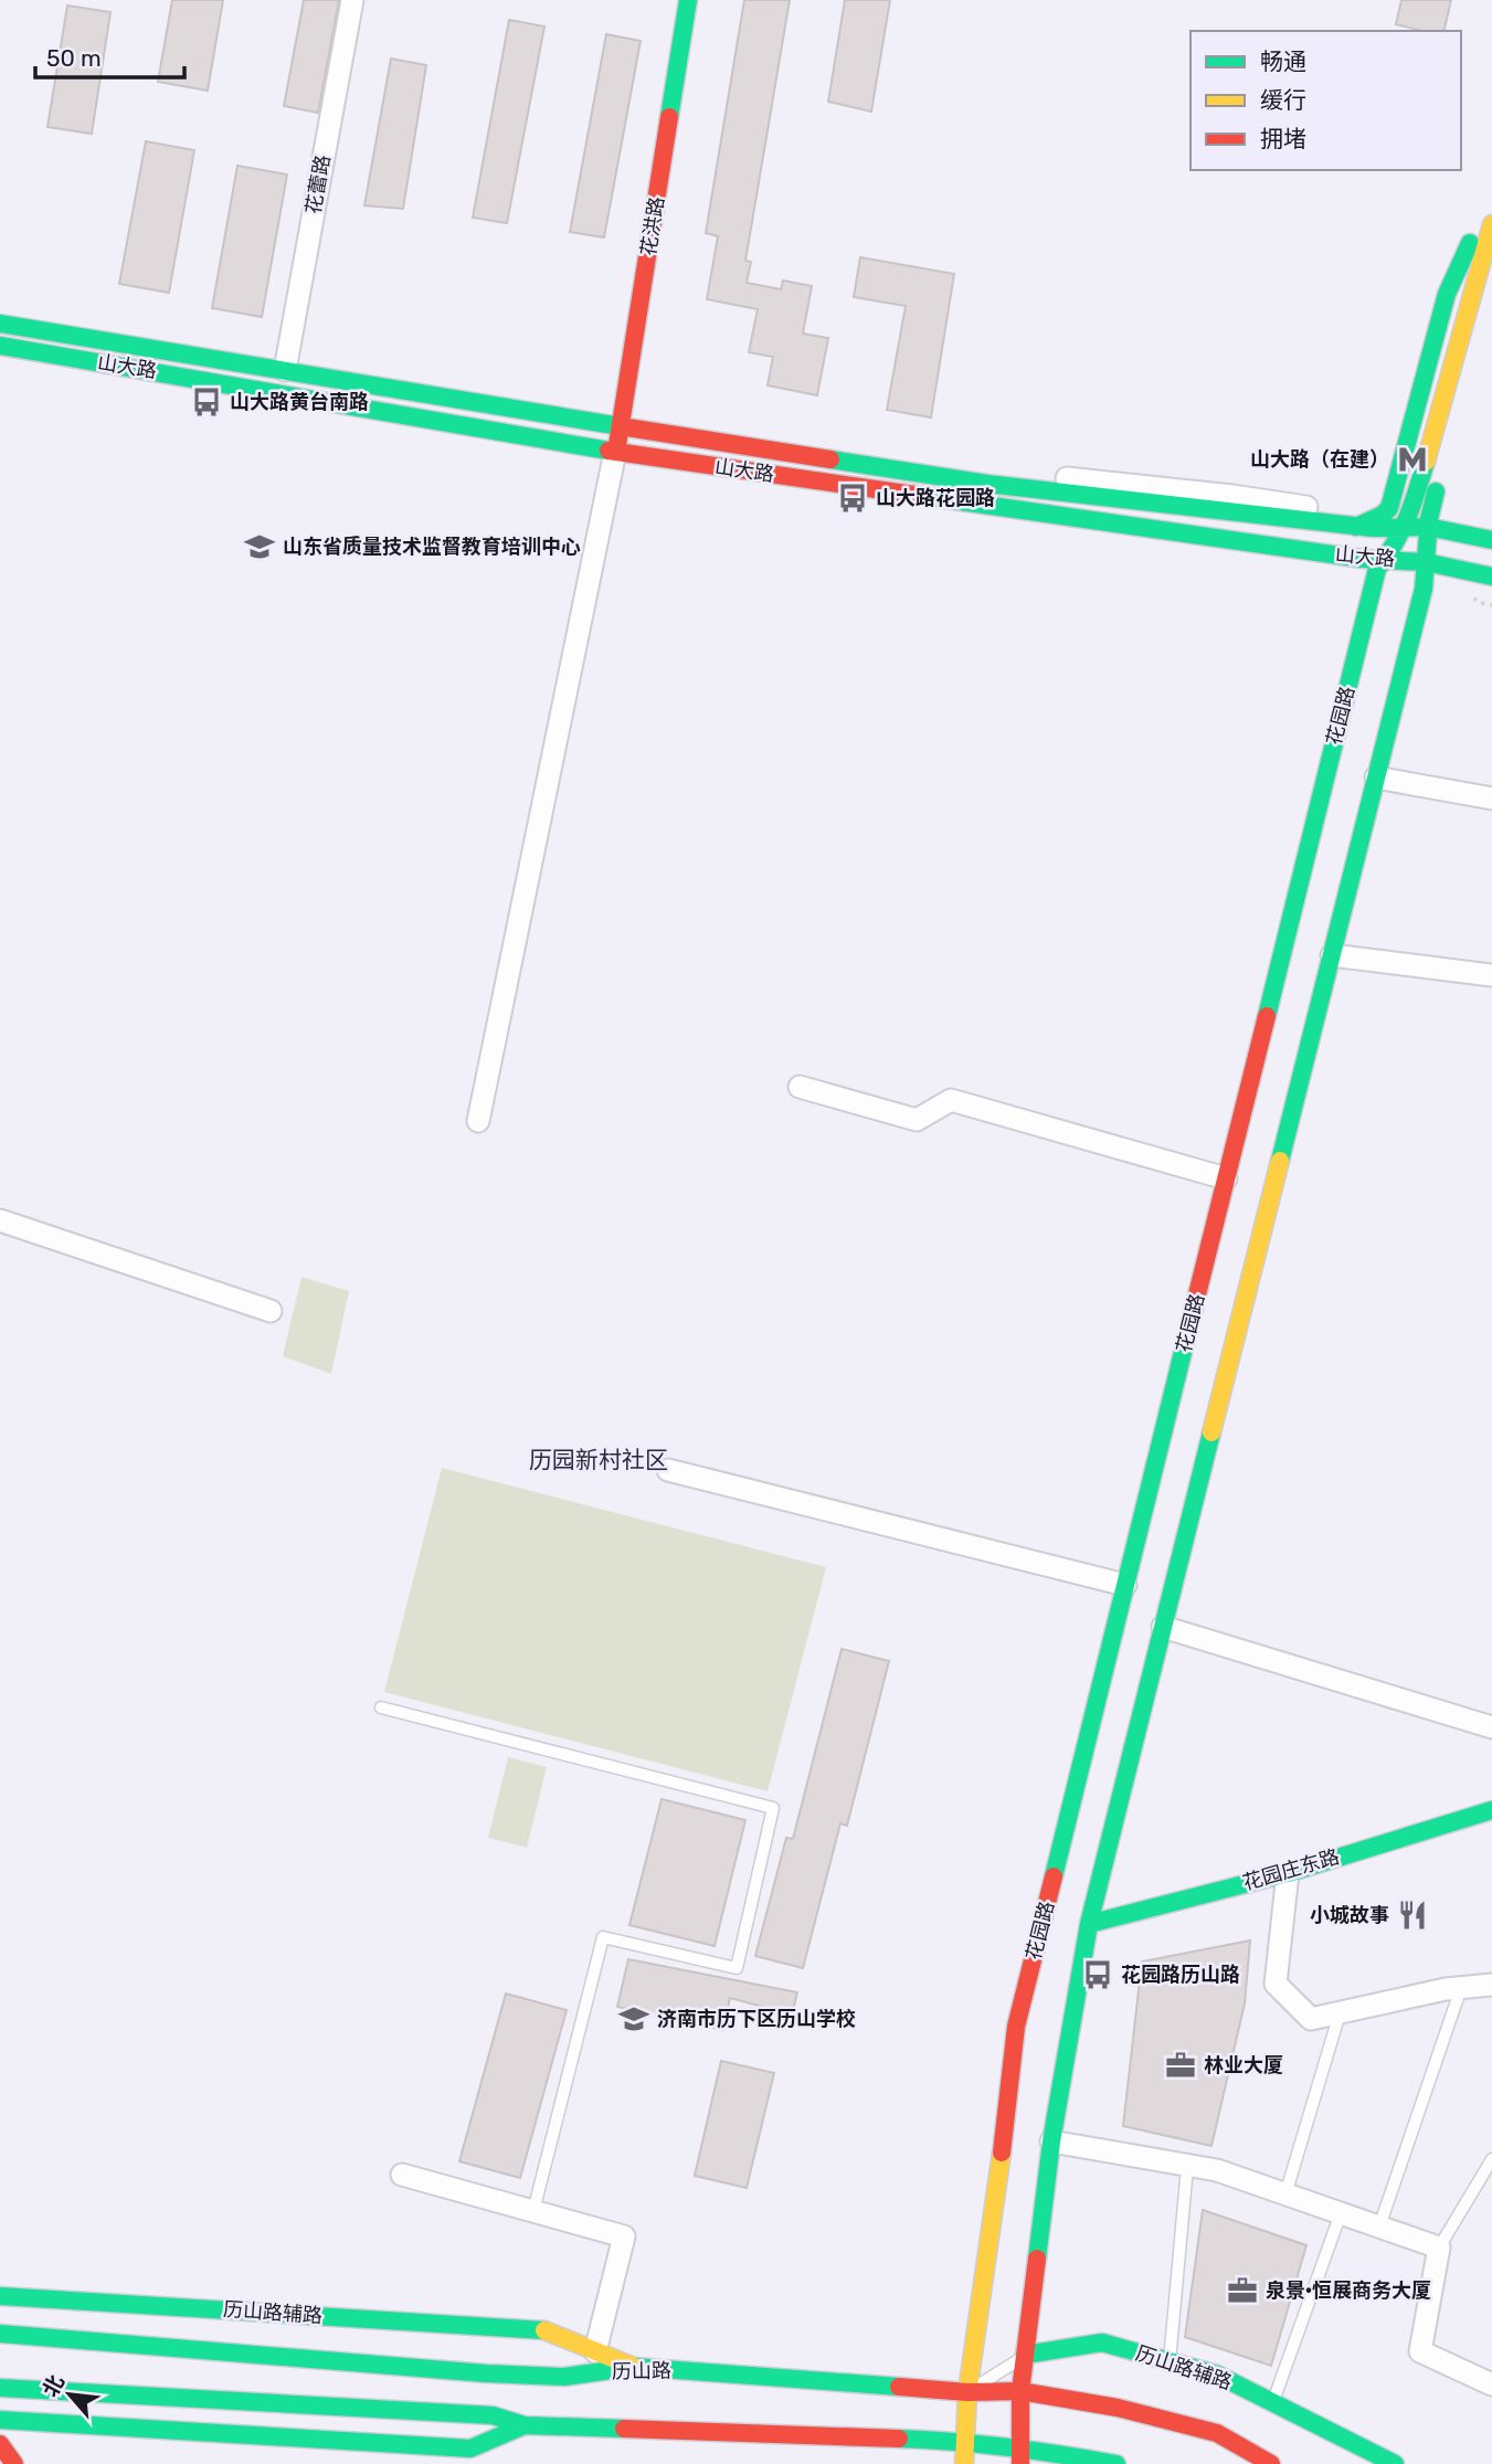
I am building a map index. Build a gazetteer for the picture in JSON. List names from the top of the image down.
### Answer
{
  "streets": {
    "main road": [
      "花洪路",
      "山大路",
      "花园路",
      "花园庄东路",
      "历山路辅路",
      "历山路"
    ],
    "street": ["花蕾路"]
  },
  "crossings": [
    ["花蕾路", "山大路"],
    ["花洪路", "山大路"],
    ["山大路", "花园路"],
    ["花园路", "花园庄东路"],
    ["花园路", "历山路辅路"],
    ["花园路", "历山路"],
    ["历山路辅路", "历山路"]
  ],
  "districts": ["历园新村社区"],
  "places": {
    "bus stop": ["山大路黄台南路", "山大路花园路", "花园路历山路"],
    "metro station": ["山大路（在建）"],
    "school or university": ["山东省质量技术监督教育培训中心", "济南市历下区历山学校"],
    "restaurant": ["小城故事"],
    "office": ["林业大厦", "泉景·恒展商务大厦"]
  },
  "legend": ["畅通", "缓行", "拥堵"],
  "scale_bar": "50 m",
  "north": "top left"
}
